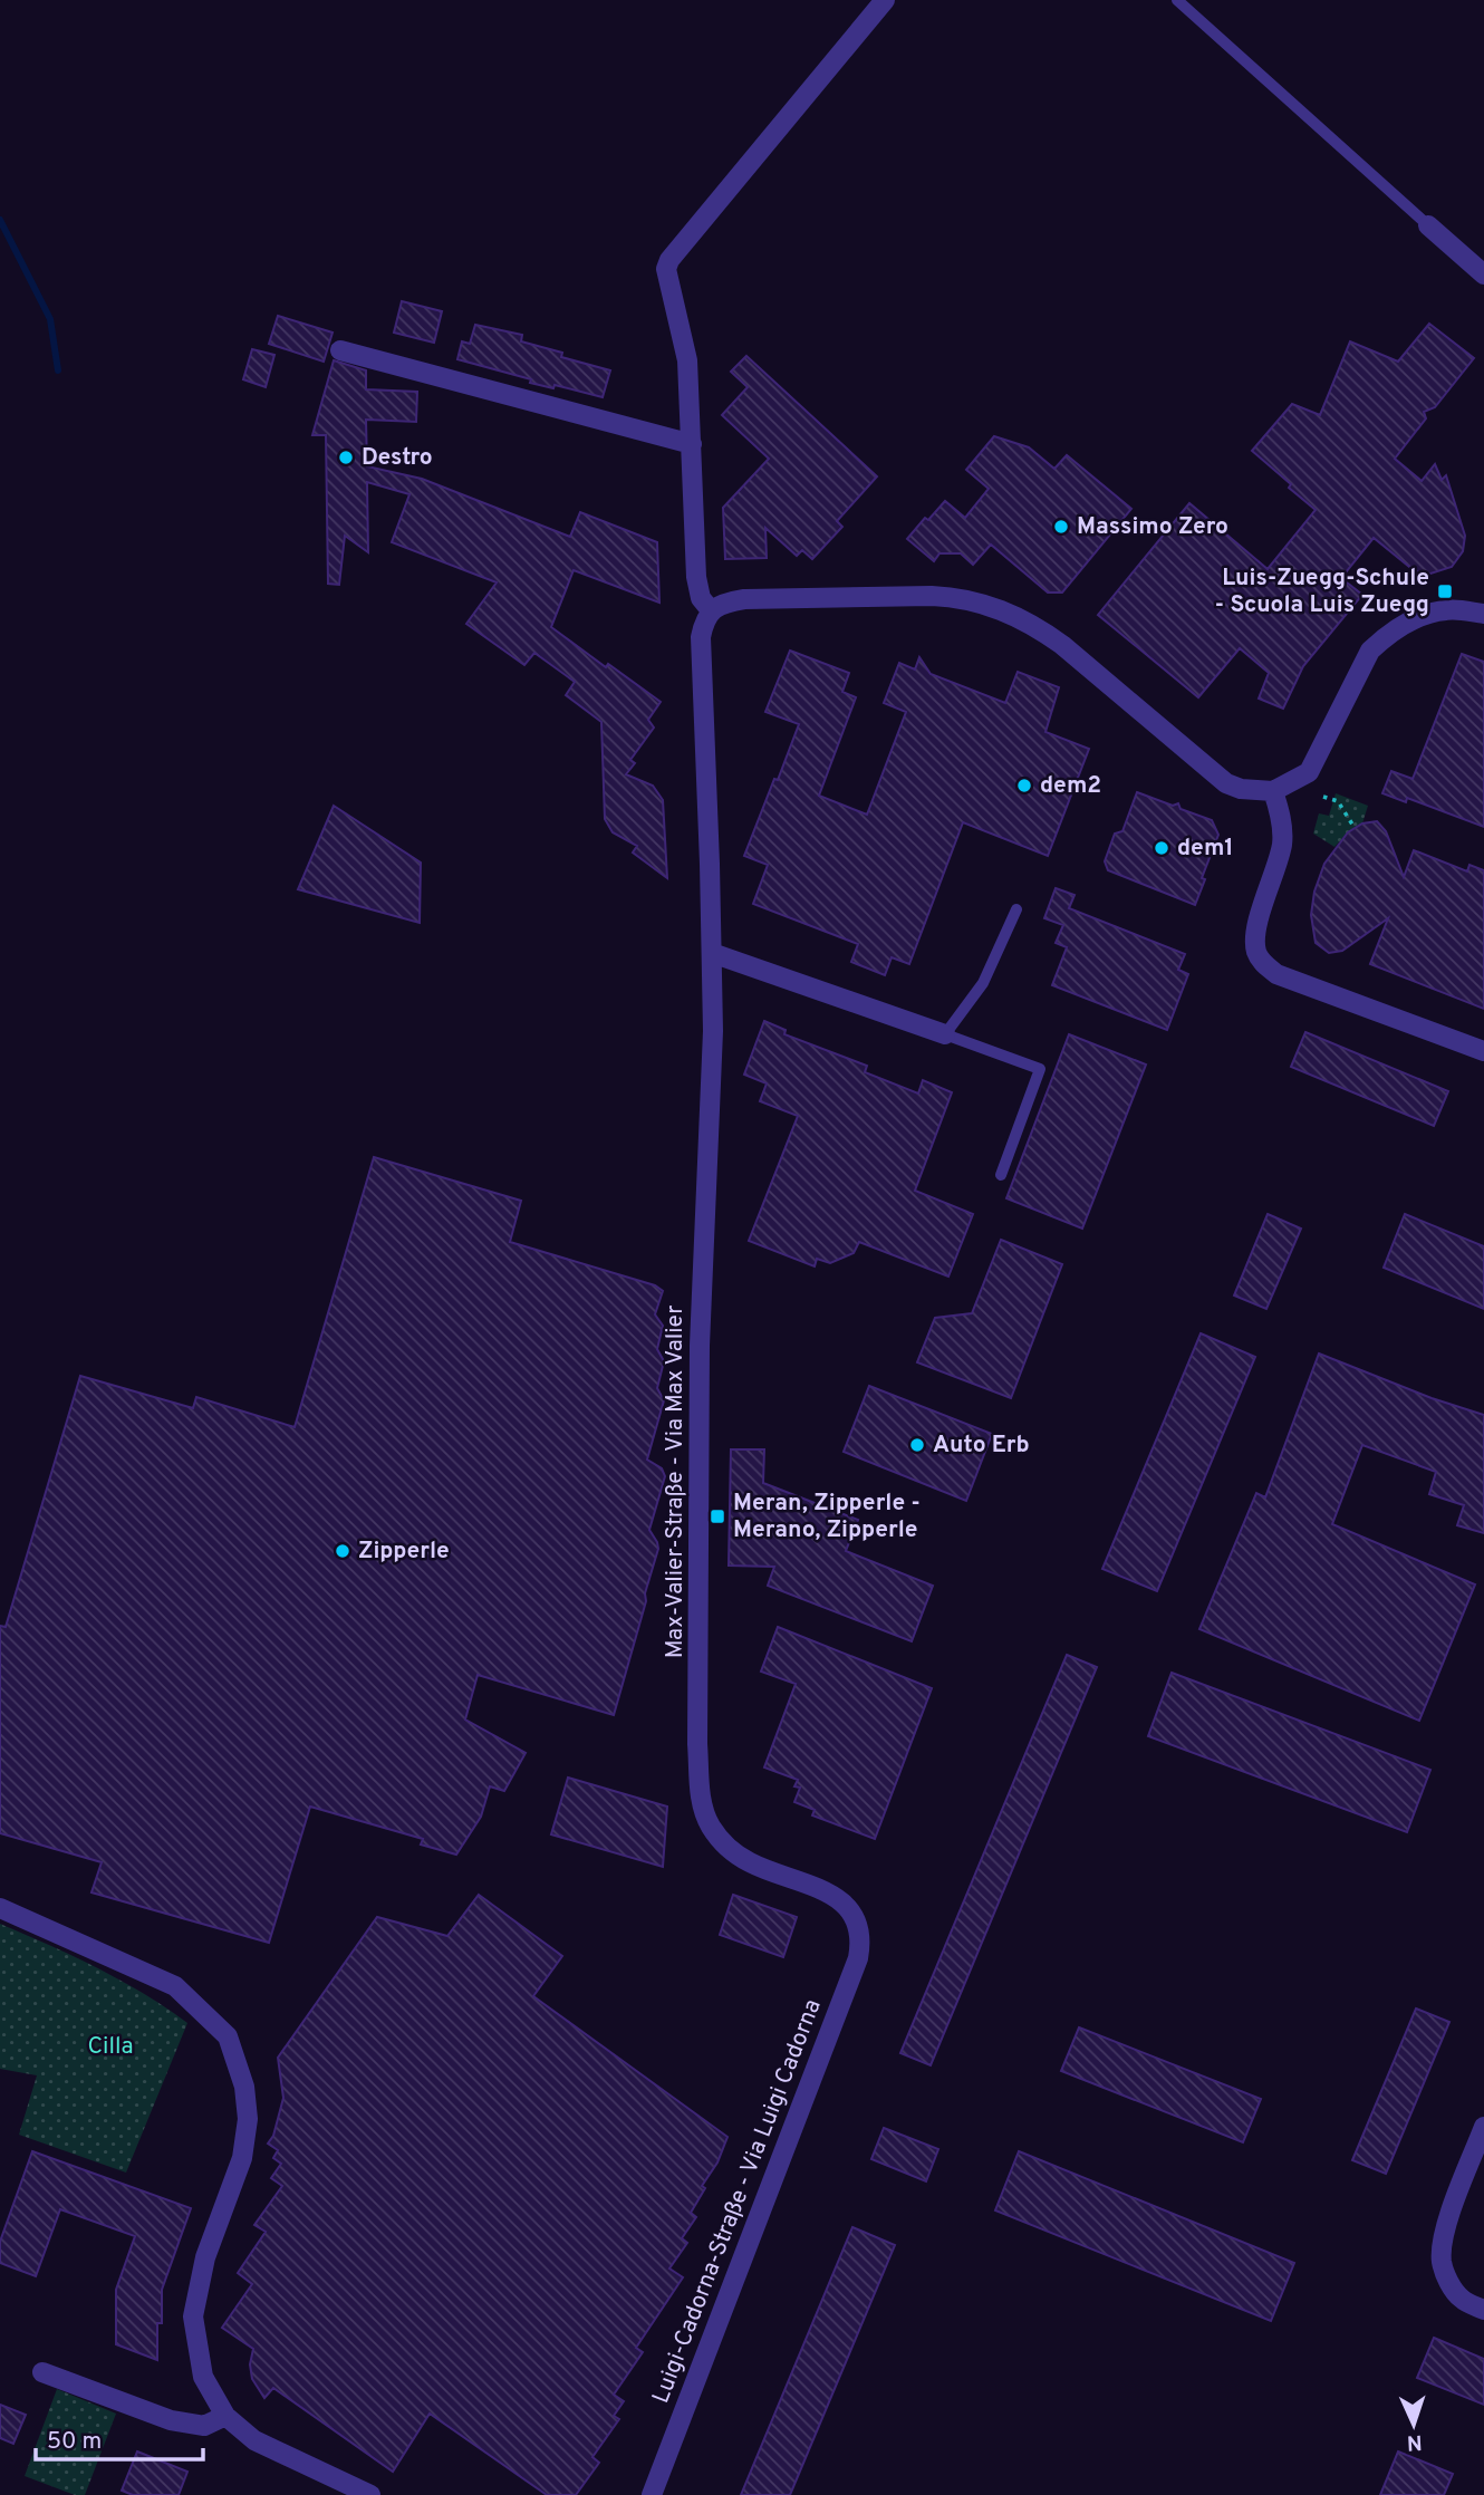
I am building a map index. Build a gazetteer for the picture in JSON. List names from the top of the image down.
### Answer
{
  "streets": {
    "street": ["Max-Valier-Straße - Via Max Valier", "Luigi-Cadorna-Straße - Via Luigi Cadorna"]
  },
  "crossings": [
    ["Max-Valier-Straße - Via Max Valier", "Luigi-Cadorna-Straße - Via Luigi Cadorna"]
  ],
  "parks": ["Cilla"],
  "places": {
    "other": [
      "Destro",
      "Massimo Zero",
      "dem2",
      "dem1",
      "Auto Erb",
      "Zipperle"
    ],
    "transit": ["Luis-Zuegg-Schule - Scuola Luis Zuegg", "Meran, Zipperle - Merano, Zipperle"]
  },
  "scale_bar": "50 m",
  "north": "bottom"
}
